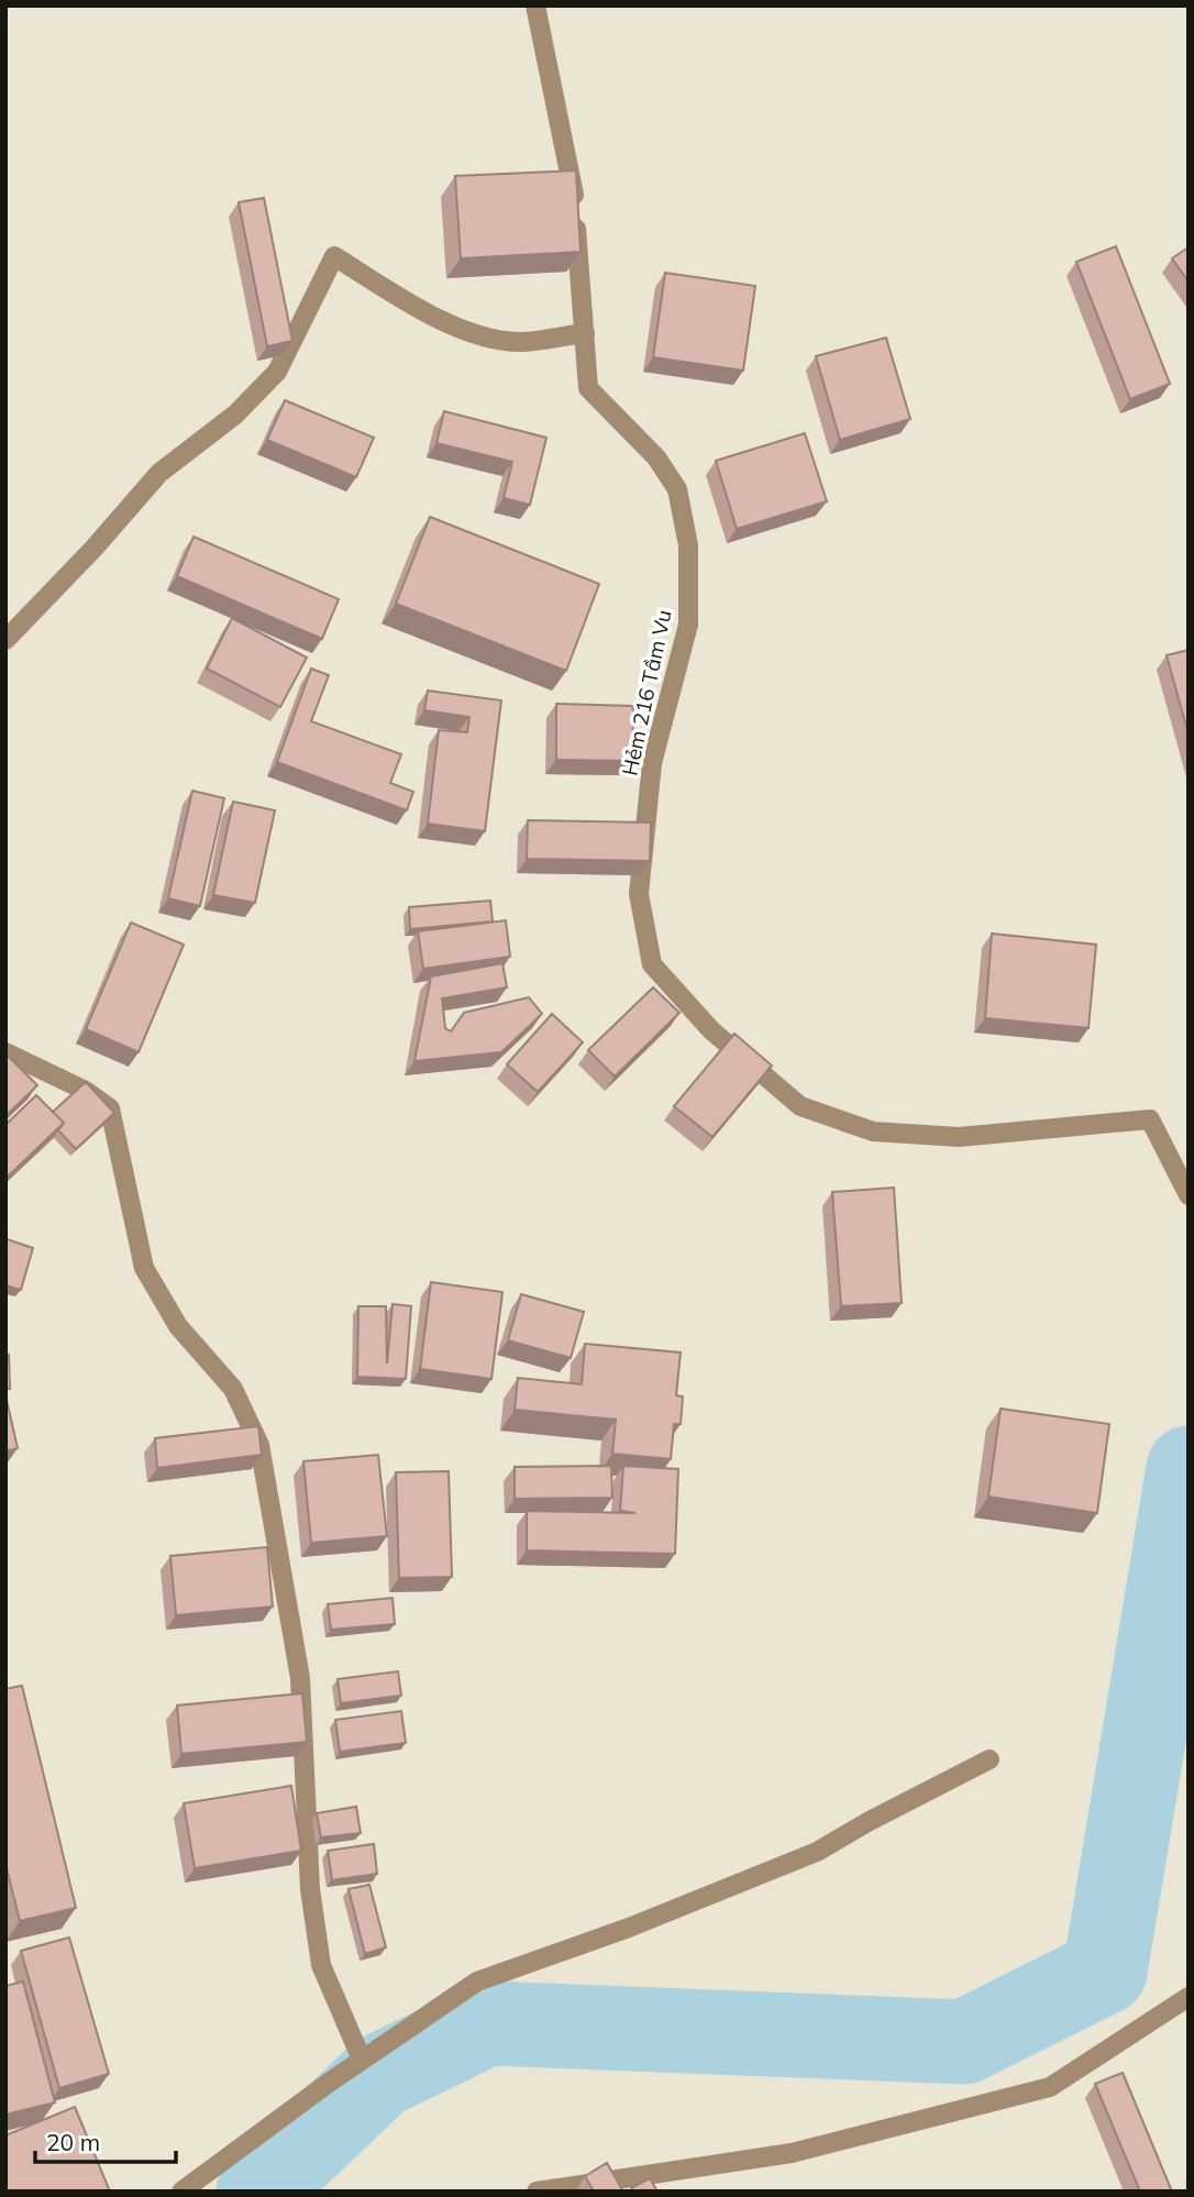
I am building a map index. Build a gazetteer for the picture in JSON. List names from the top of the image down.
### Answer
{
  "streets": {
    "street": ["Hẻm 216 Tầm Vu"]
  },
  "scale_bar": "20 m"
}
